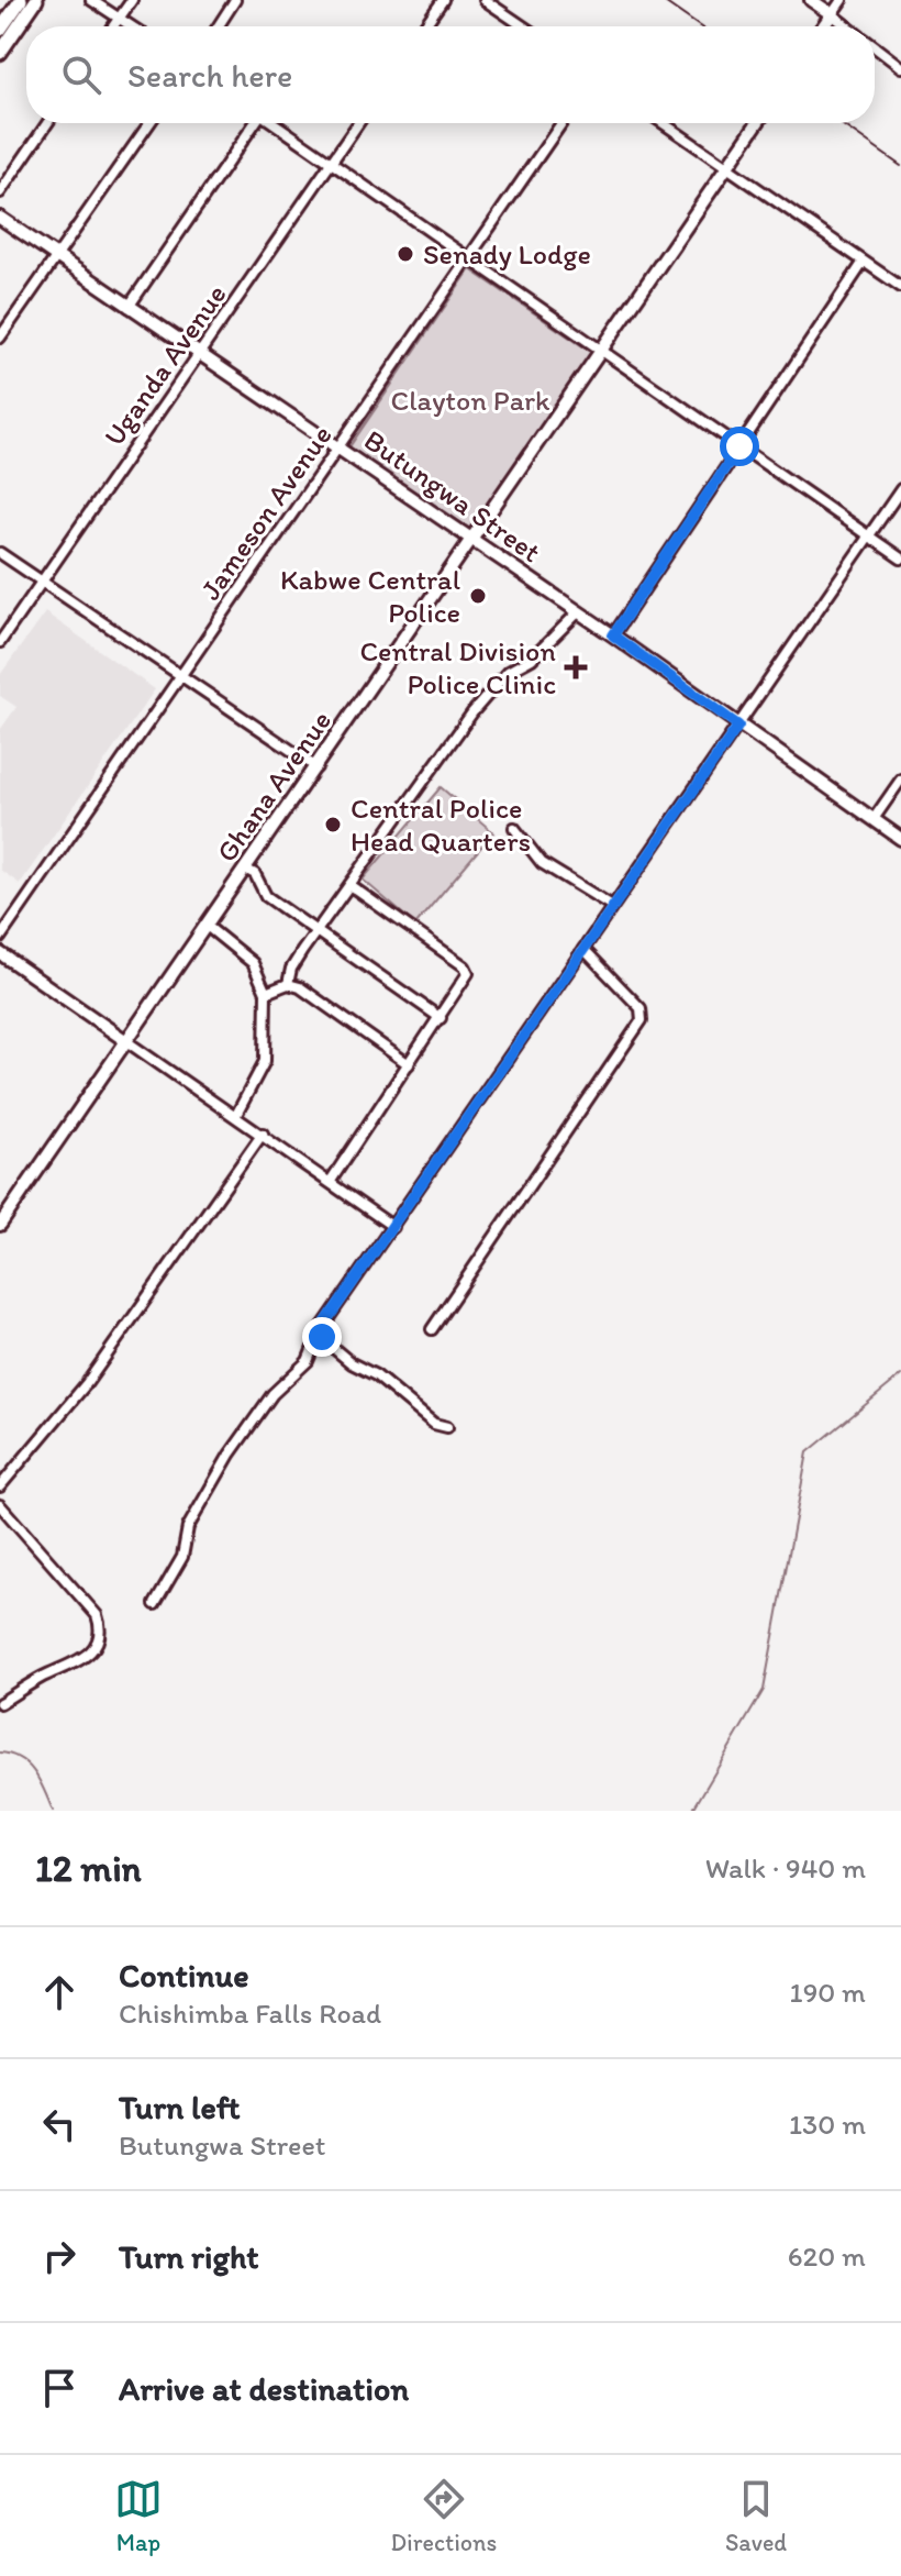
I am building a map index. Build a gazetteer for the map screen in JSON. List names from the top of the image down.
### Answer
{
  "streets": {
    "main road": ["Butungwa Street", "Ghana Avenue"],
    "street": ["Uganda Avenue", "Jameson Avenue"]
  },
  "crossings": [
    ["Uganda Avenue", "Butungwa Street"],
    ["Butungwa Street", "Jameson Avenue"],
    ["Butungwa Street", "Ghana Avenue"]
  ],
  "parks": ["Clayton Park"],
  "places": {
    "other": ["Senady Lodge", "Kabwe Central Police", "Central Police Head Quarters"],
    "health": ["Central Division Police Clinic"]
  },
  "page": {
    "search": "Search here",
    "heading": ["12 min", "Walk · 940 m"],
    "list": [
      ["Continue", "Chishimba Falls Road", "190 m"],
      ["Turn left", "Butungwa Street", "130 m"],
      ["Turn right", "620 m"],
      "Arrive at destination"
    ],
    "nav": ["Map", "Directions", "Saved"]
  }
}
